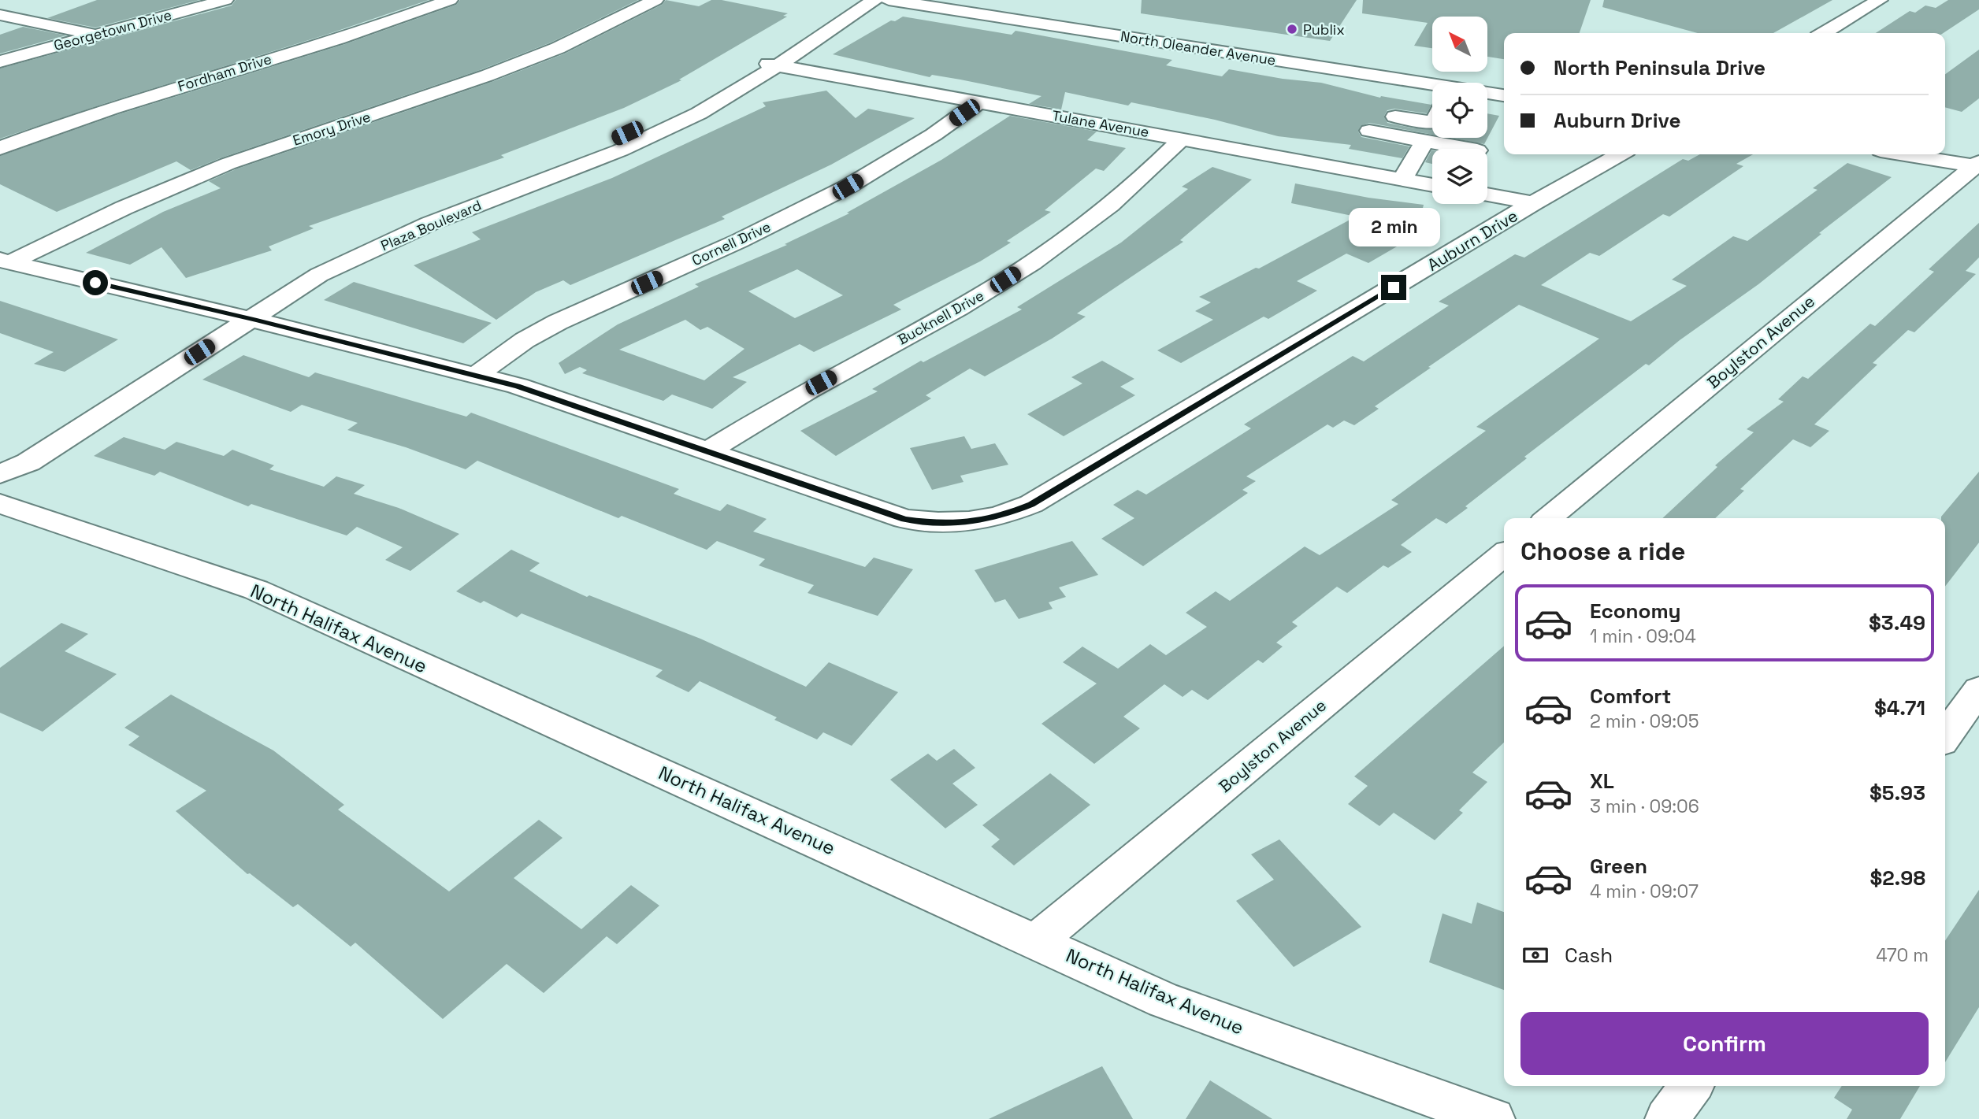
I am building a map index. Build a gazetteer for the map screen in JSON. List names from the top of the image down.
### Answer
{
  "streets": {
    "street": [
      "Georgetown Drive",
      "North Oleander Avenue",
      "Fordham Drive",
      "Tulane Avenue",
      "Emory Drive",
      "Plaza Boulevard",
      "Auburn Drive",
      "Cornell Drive",
      "Bucknell Drive",
      "Boylston Avenue",
      "North Halifax Avenue"
    ]
  },
  "crossings": [
    ["Tulane Avenue", "Plaza Boulevard"],
    ["Tulane Avenue", "Cornell Drive"],
    ["Tulane Avenue", "Bucknell Drive"],
    ["Emory Drive", "Auburn Drive"],
    ["Plaza Boulevard", "Auburn Drive"],
    ["Auburn Drive", "Cornell Drive"],
    ["Auburn Drive", "Bucknell Drive"],
    ["Boylston Avenue", "North Halifax Avenue"]
  ],
  "places": ["Publix"],
  "north": "top left",
  "page": {
    "banner": ["North Peninsula Drive", "Auburn Drive"],
    "bubble": "2 min",
    "heading": "Choose a ride",
    "list": [
      {
        "name": "Economy",
        "note": "1 min · 09:04",
        "value": "$3.49"
      },
      {
        "name": "Comfort",
        "note": "2 min · 09:05",
        "value": "$4.71"
      },
      {
        "name": "XL",
        "note": "3 min · 09:06",
        "value": "$5.93"
      },
      {
        "name": "Green",
        "note": "4 min · 09:07",
        "value": "$2.98"
      }
    ],
    "pay": ["Cash", "470 m"],
    "buttons": "Confirm"
  }
}
